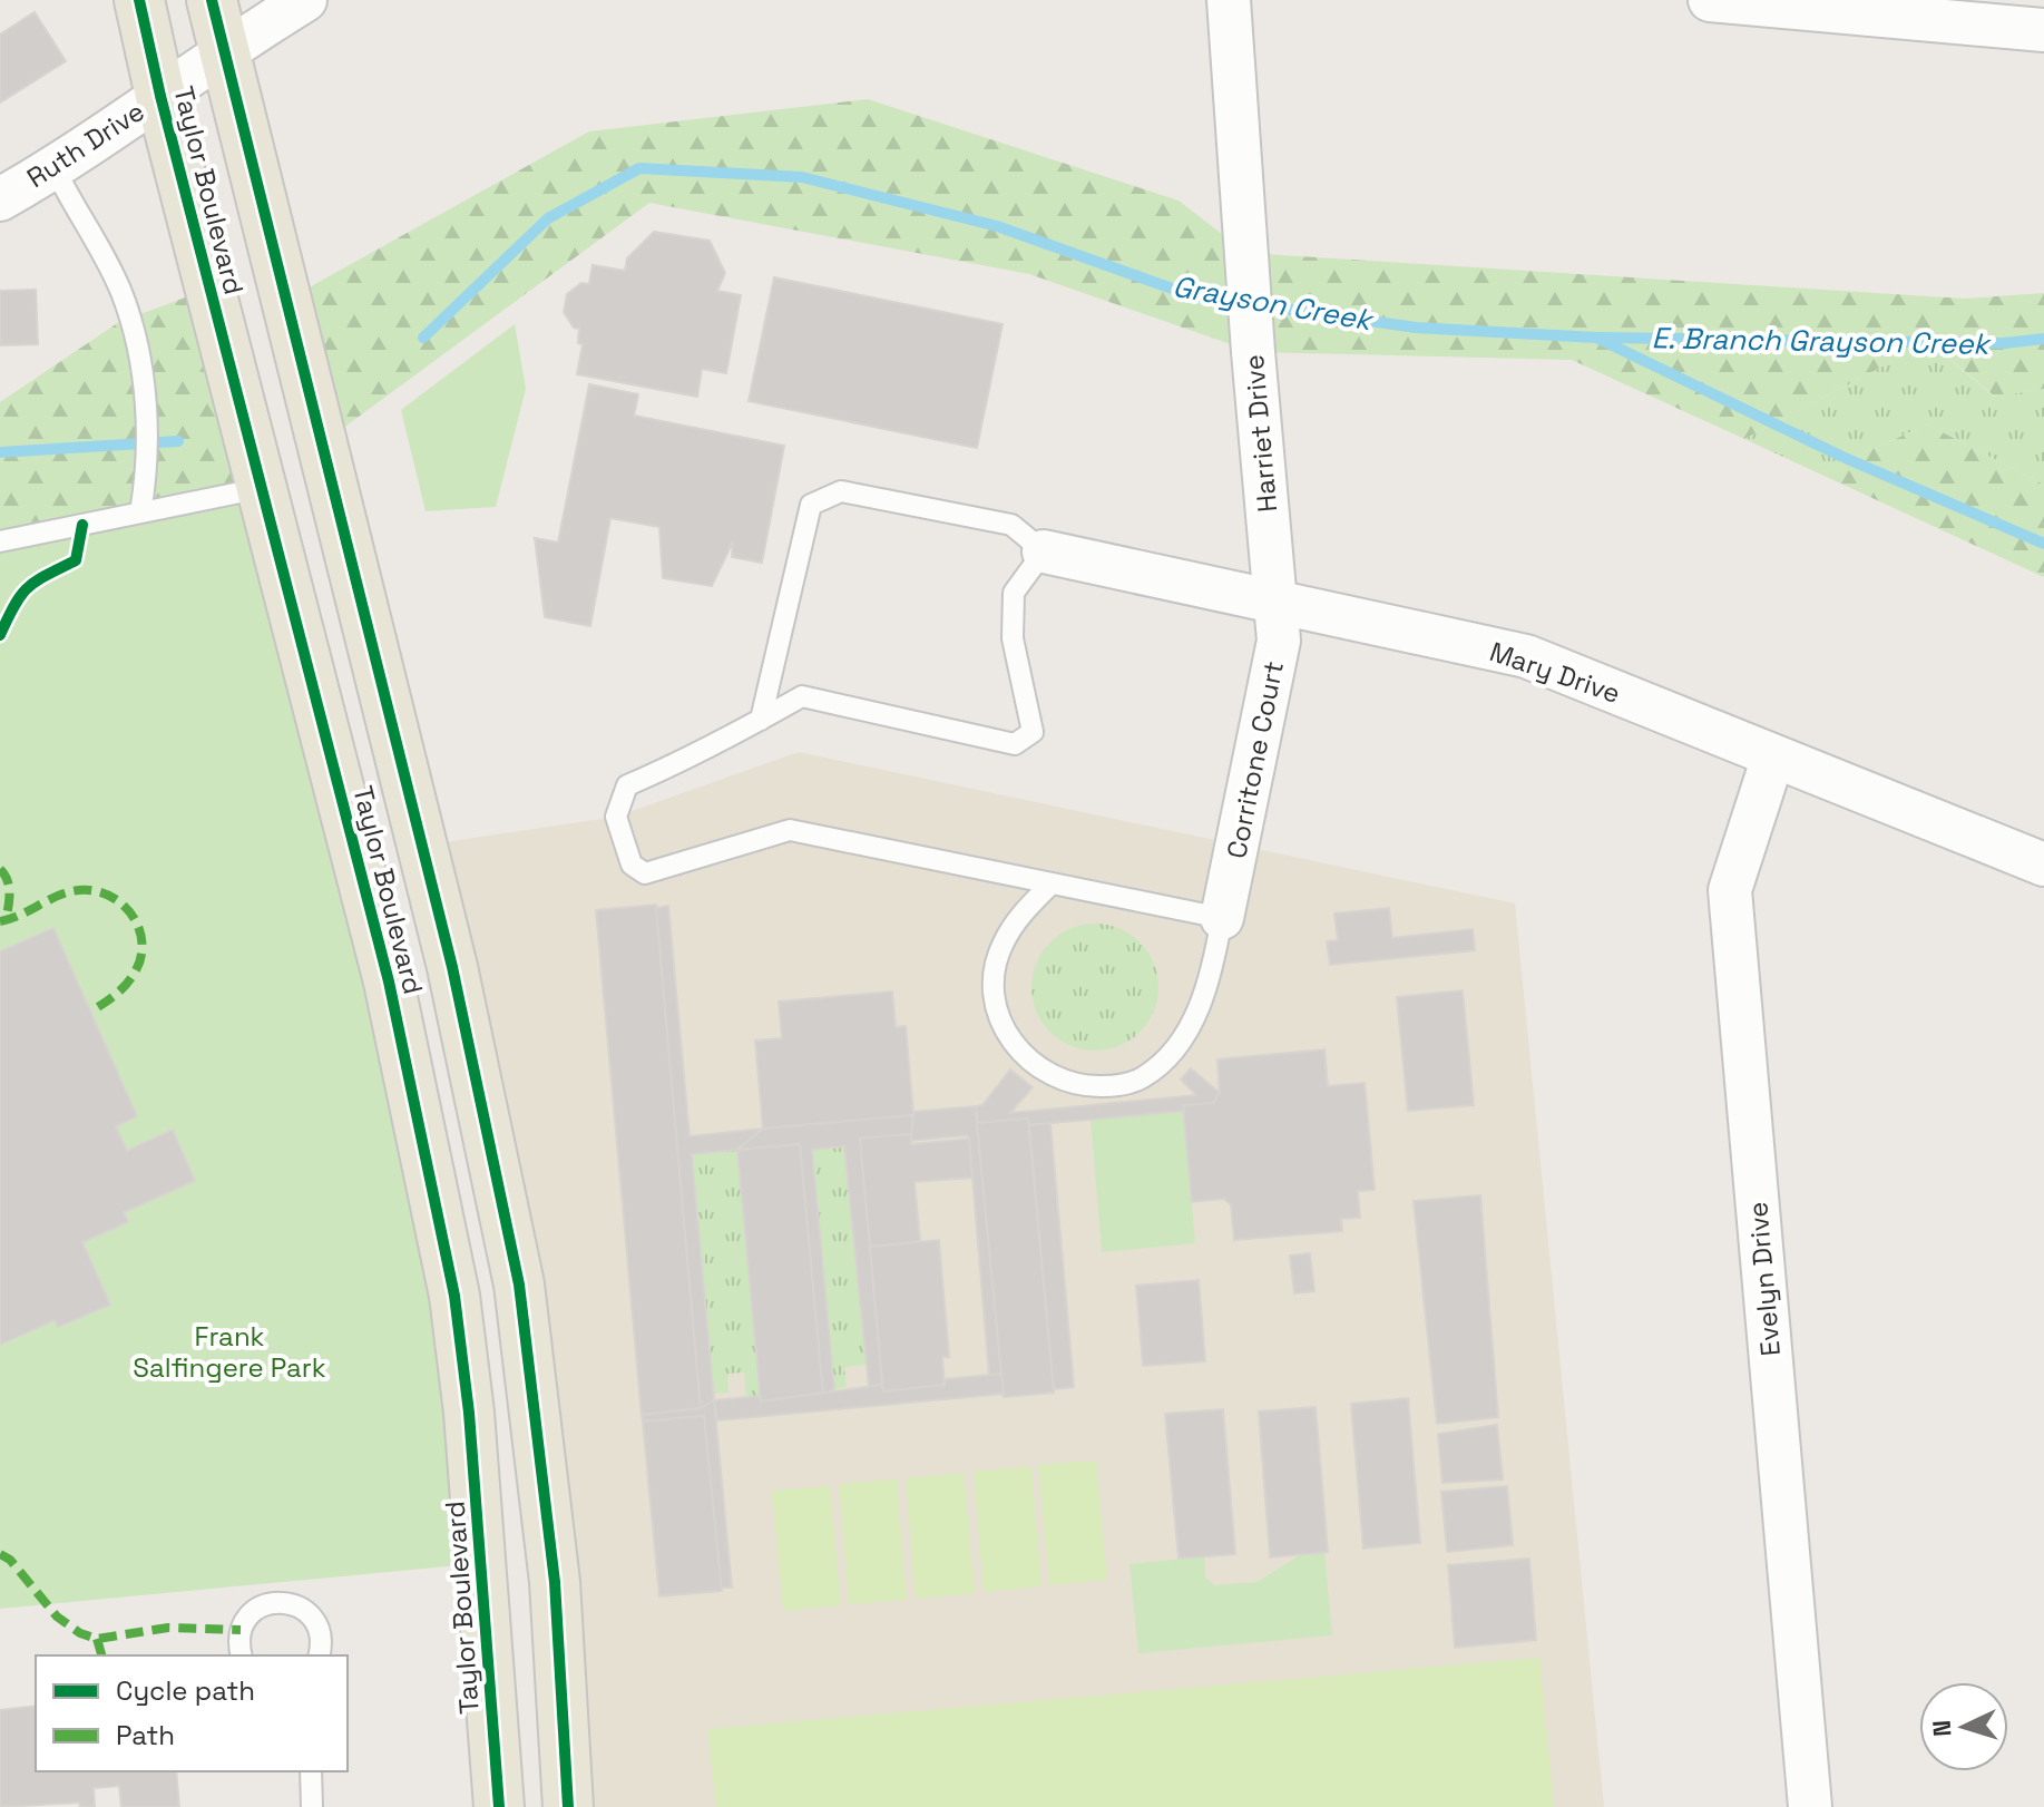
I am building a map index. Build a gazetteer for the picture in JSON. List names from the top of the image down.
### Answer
{
  "streets": {
    "main road": ["Taylor Boulevard"],
    "street": [
      "Ruth Drive",
      "Harriet Drive",
      "Mary Drive",
      "Corritone Court",
      "Evelyn Drive"
    ]
  },
  "crossings": [
    ["Ruth Drive", "Taylor Boulevard"],
    ["Harriet Drive", "Mary Drive"],
    ["Harriet Drive", "Corritone Court"],
    ["Mary Drive", "Corritone Court"],
    ["Mary Drive", "Evelyn Drive"]
  ],
  "water": ["Grayson Creek", "E. Branch Grayson Creek"],
  "parks": ["Frank Salfingere Park"],
  "legend": ["Cycle path", "Path"],
  "north": "left"
}
